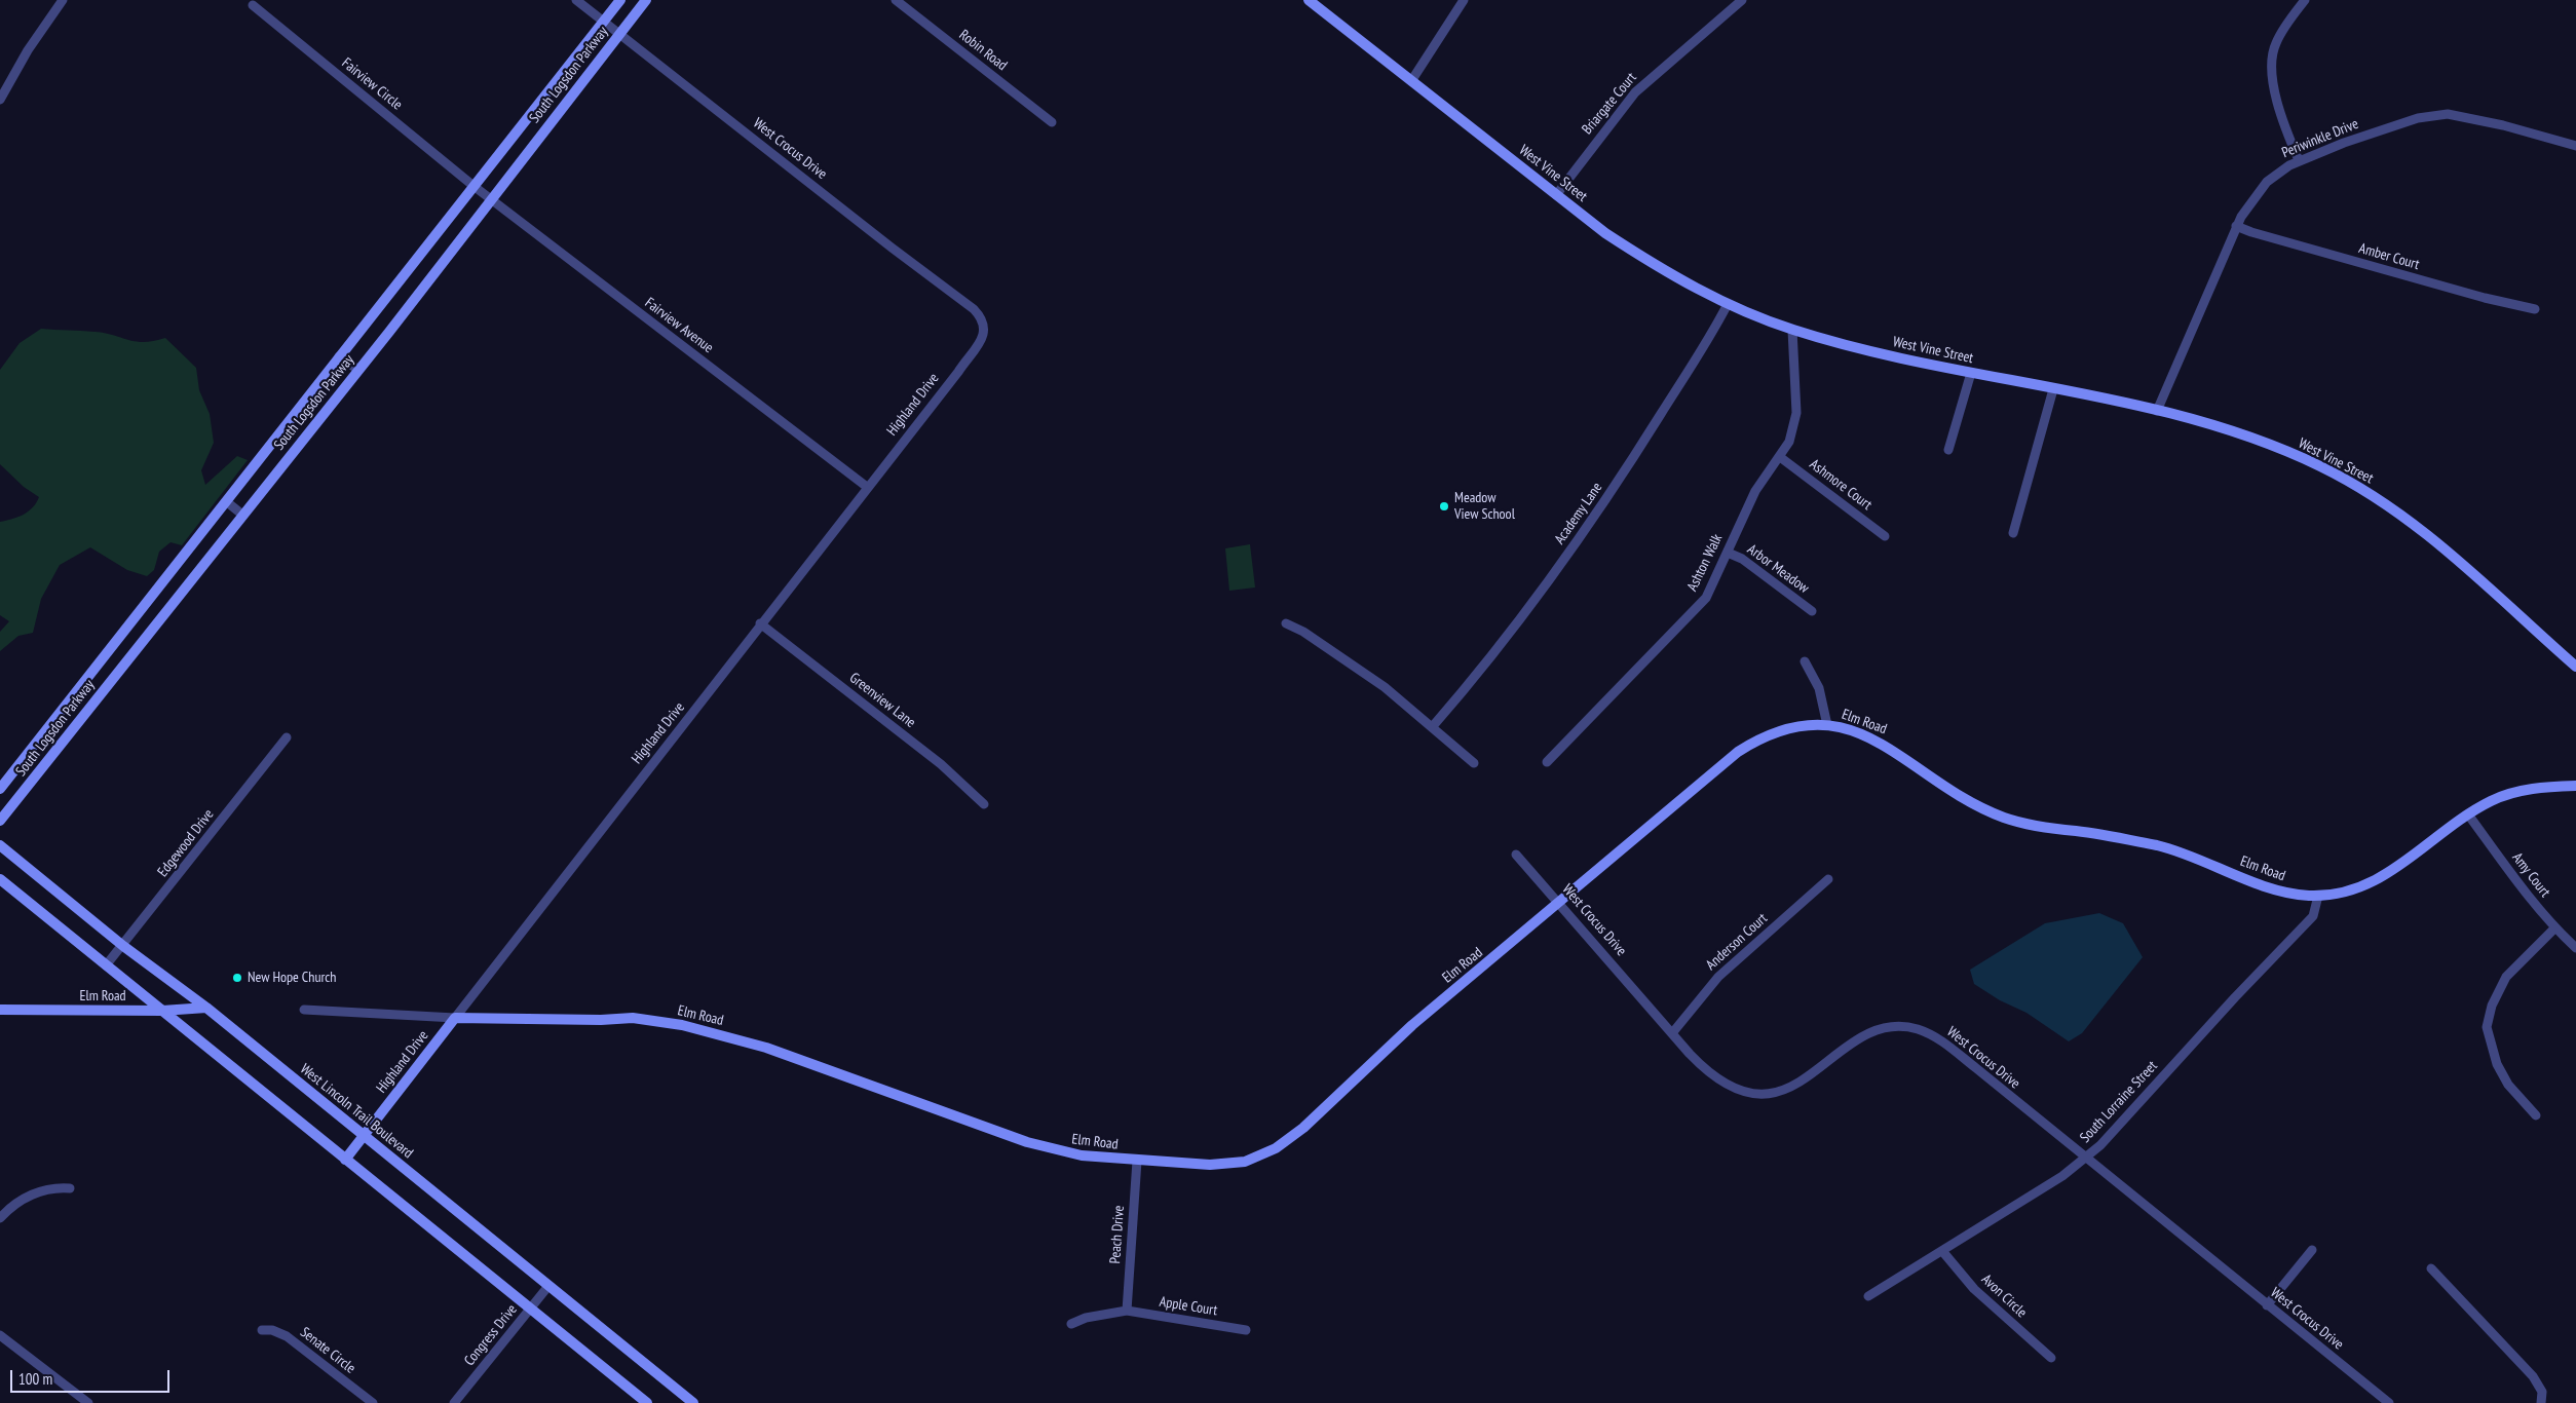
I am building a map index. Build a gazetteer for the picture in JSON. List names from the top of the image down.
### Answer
{
  "streets": {
    "main road": [
      "South Logsdon Parkway",
      "West Vine Street",
      "Highland Drive",
      "Elm Road",
      "West Lincoln Trail Boulevard"
    ],
    "street": [
      "Robin Road",
      "Fairview Circle",
      "Briargate Court",
      "Periwinkle Drive",
      "West Crocus Drive",
      "Amber Court",
      "Fairview Avenue",
      "Ashmore Court",
      "Academy Lane",
      "Ashton Walk",
      "Arbor Meadow",
      "Greenview Lane",
      "Edgewood Drive",
      "Amy Court",
      "Anderson Court",
      "South Lorraine Street",
      "Peach Drive",
      "Avon Circle",
      "Apple Court",
      "Congress Drive",
      "Senate Circle"
    ]
  },
  "crossings": [
    ["South Logsdon Parkway", "Fairview Circle"],
    ["South Logsdon Parkway", "West Crocus Drive"],
    ["South Logsdon Parkway", "Fairview Avenue"],
    ["Fairview Circle", "Fairview Avenue"],
    ["Briargate Court", "West Vine Street"],
    ["Periwinkle Drive", "West Vine Street"],
    ["Periwinkle Drive", "Amber Court"],
    ["West Crocus Drive", "Highland Drive"],
    ["West Crocus Drive", "Elm Road"],
    ["West Crocus Drive", "Anderson Court"],
    ["West Crocus Drive", "South Lorraine Street"],
    ["West Vine Street", "Academy Lane"],
    ["West Vine Street", "Ashton Walk"],
    ["Fairview Avenue", "Highland Drive"],
    ["Highland Drive", "Greenview Lane"],
    ["Highland Drive", "Elm Road"],
    ["Highland Drive", "West Lincoln Trail Boulevard"],
    ["Ashmore Court", "Ashton Walk"],
    ["Ashton Walk", "Arbor Meadow"],
    ["Elm Road", "Amy Court"],
    ["Elm Road", "South Lorraine Street"],
    ["Elm Road", "West Lincoln Trail Boulevard"],
    ["Elm Road", "Peach Drive"],
    ["Edgewood Drive", "West Lincoln Trail Boulevard"],
    ["South Lorraine Street", "Avon Circle"],
    ["West Lincoln Trail Boulevard", "Congress Drive"],
    ["Peach Drive", "Apple Court"]
  ],
  "places": ["Meadow View School", "New Hope Church"],
  "scale_bar": "100 m"
}
